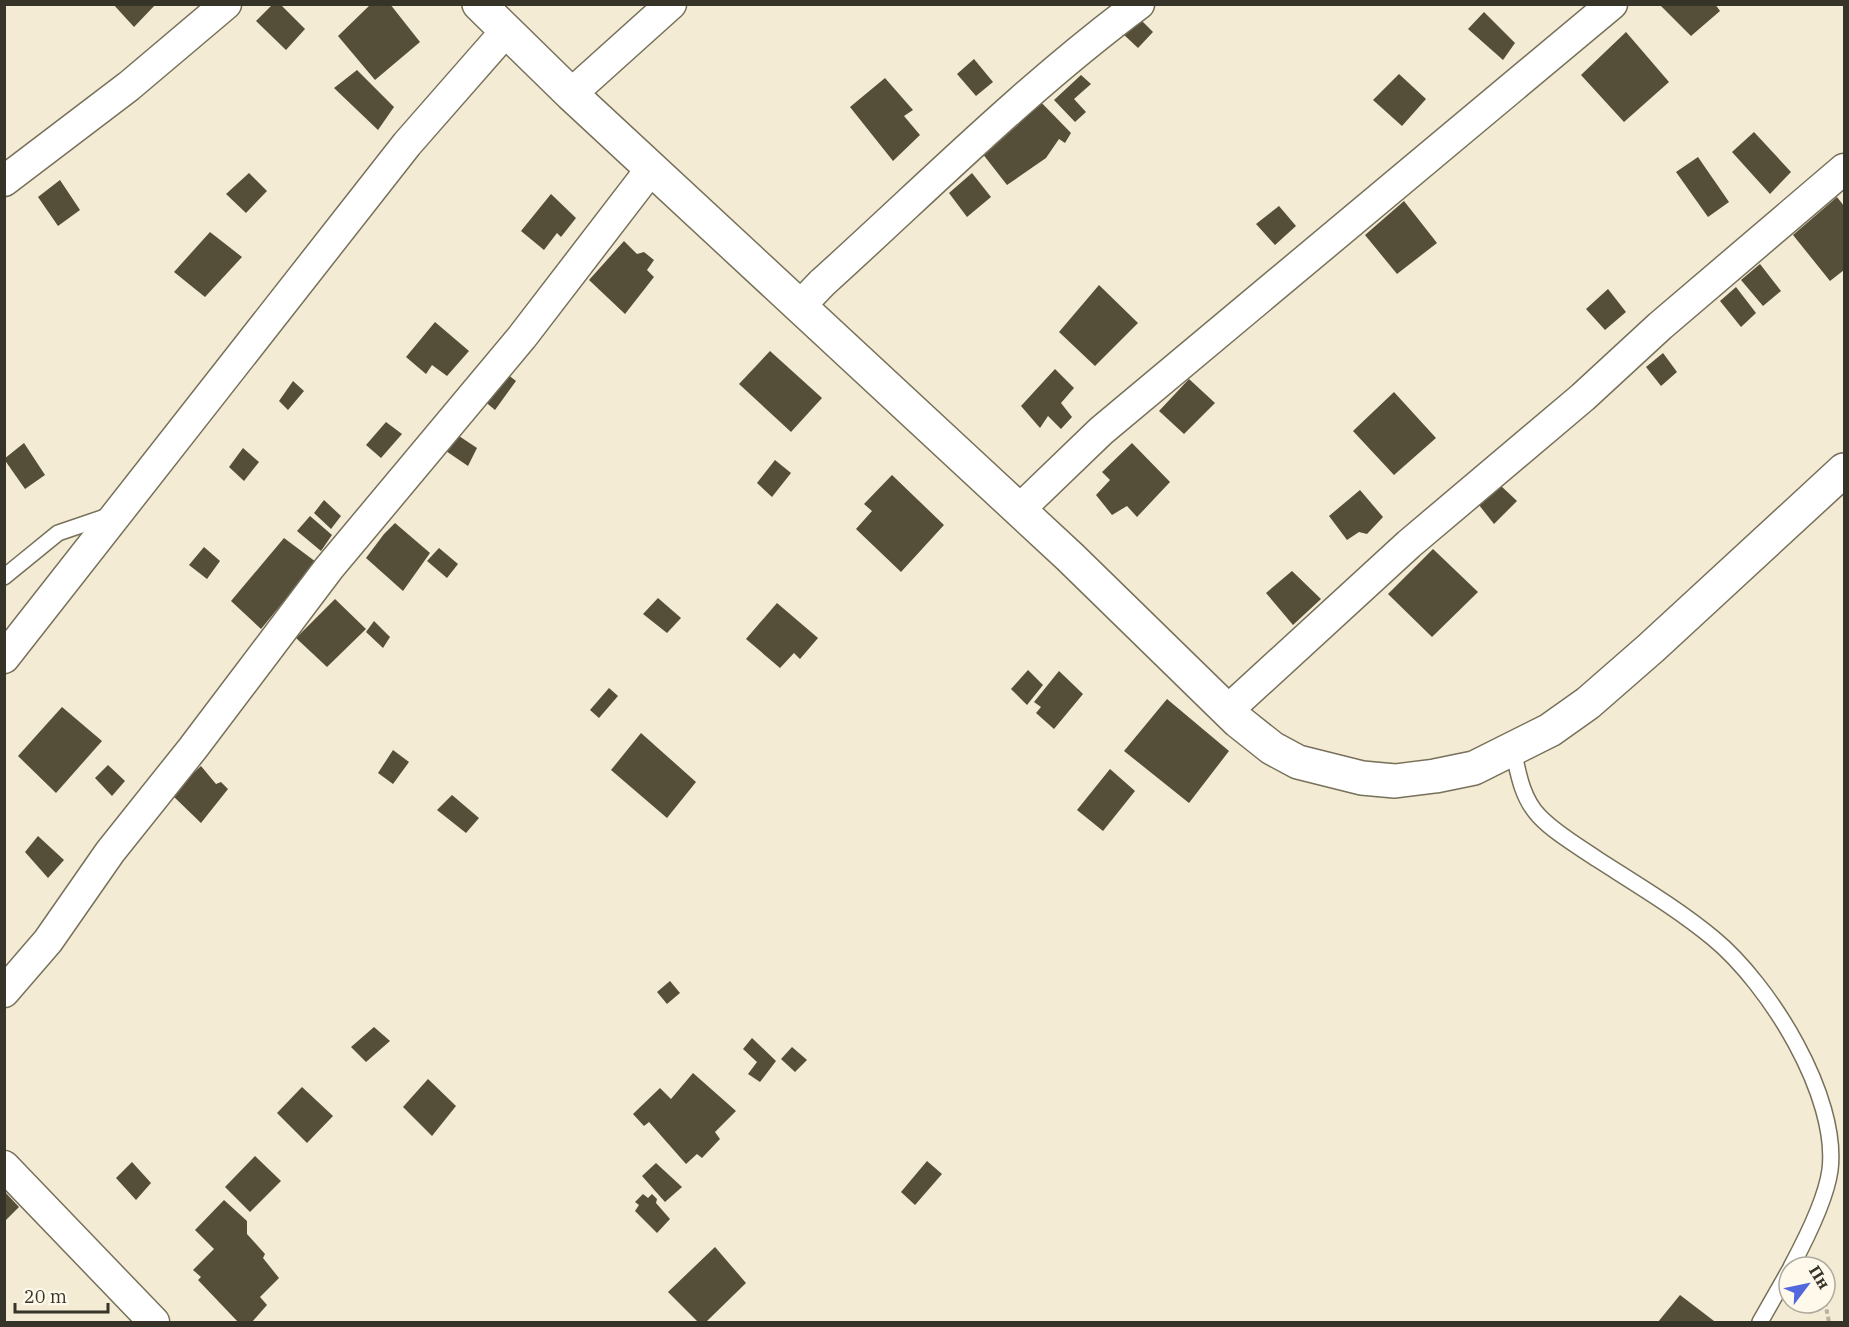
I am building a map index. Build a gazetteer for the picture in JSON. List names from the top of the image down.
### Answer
{
  "scale_bar": "20 m",
  "north": "top right"
}
